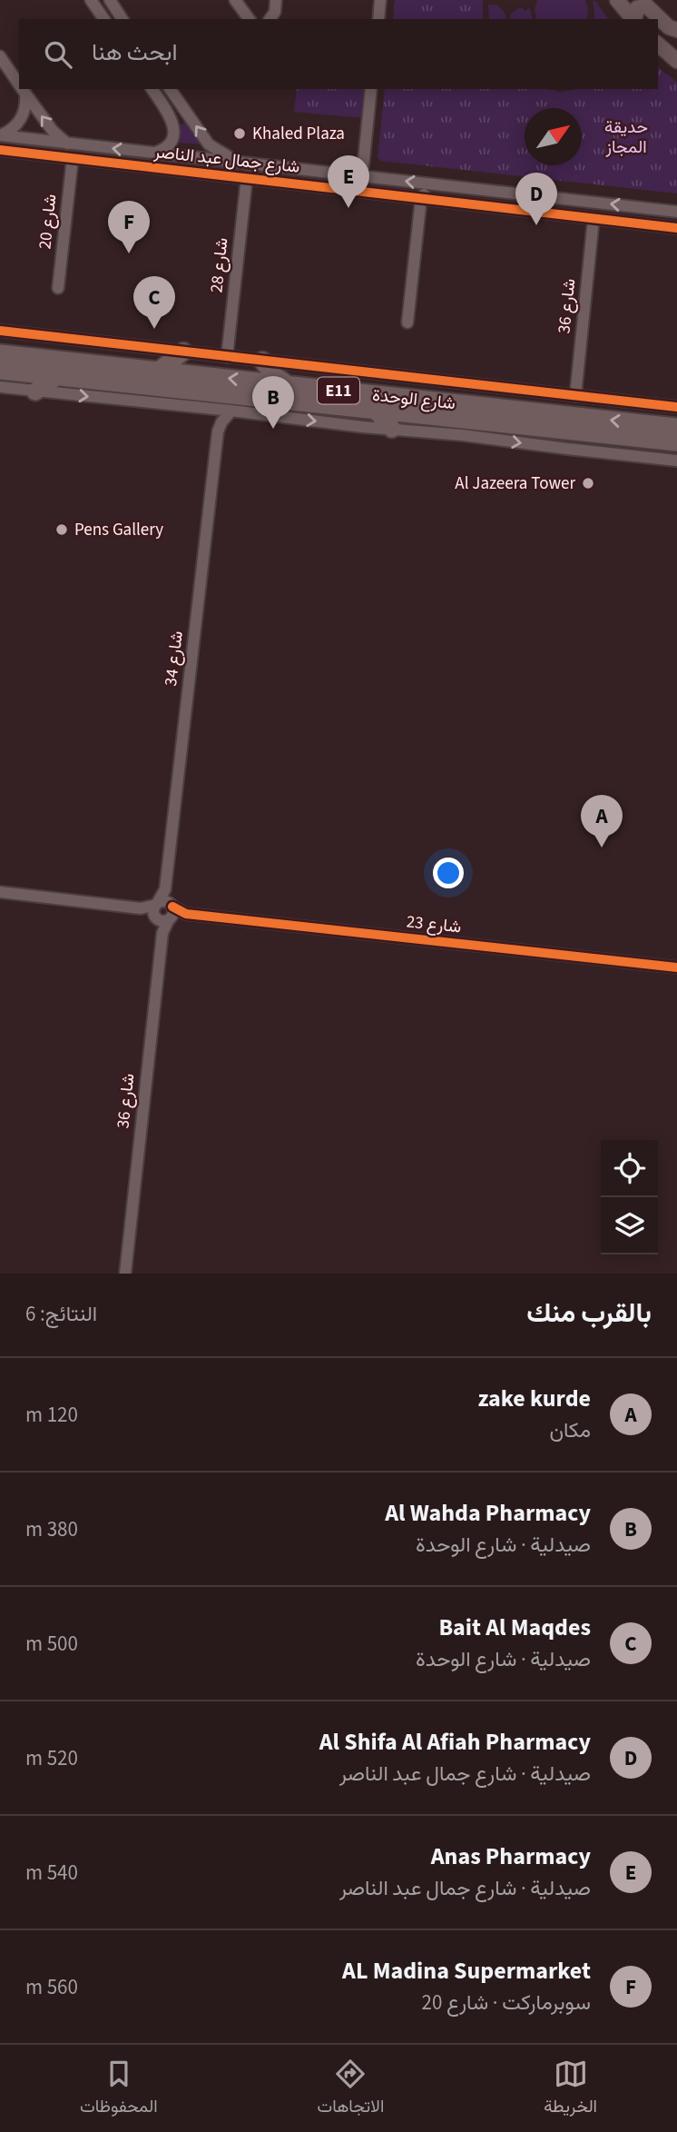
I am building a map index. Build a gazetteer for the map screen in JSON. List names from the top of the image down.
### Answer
{
  "streets": {
    "highway": ["E11", "شارع الوحدة"],
    "street": [
      "شارع جمال عبد الناصر",
      "شارع 20",
      "شارع 28",
      "شارع 36",
      "شارع 34",
      "شارع 23"
    ]
  },
  "crossings": [
    ["شارع جمال عبد الناصر", "شارع 20"],
    ["شارع جمال عبد الناصر", "شارع 28"],
    ["شارع جمال عبد الناصر", "شارع 36"],
    ["شارع 36", "شارع 34"],
    ["شارع 36", "شارع 23"],
    ["شارع 34", "شارع 23"]
  ],
  "parks": ["حديقة المجاز"],
  "places": ["Khaled Plaza", "Al Jazeera Tower", "Pens Gallery"],
  "north": "top right",
  "page": {
    "search": "ابحث هنا",
    "pins": [
      "E",
      "D",
      "F",
      "C",
      "B",
      "A"
    ],
    "heading": ["بالقرب منك", "النتائج: 6"],
    "list": [
      {
        "mark": "A",
        "name": "zake kurde",
        "note": "مكان",
        "value": "120 m"
      },
      {
        "mark": "B",
        "name": "Al Wahda Pharmacy",
        "note": "صيدلية · شارع الوحدة",
        "value": "380 m"
      },
      {
        "mark": "C",
        "name": "Bait Al Maqdes",
        "note": "صيدلية · شارع الوحدة",
        "value": "500 m"
      },
      {
        "mark": "D",
        "name": "Al Shifa Al Afiah Pharmacy",
        "note": "صيدلية · شارع جمال عبد الناصر",
        "value": "520 m"
      },
      {
        "mark": "E",
        "name": "Anas Pharmacy",
        "note": "صيدلية · شارع جمال عبد الناصر",
        "value": "540 m"
      },
      {
        "mark": "F",
        "name": "AL Madina Supermarket",
        "note": "سوبرماركت · شارع 20",
        "value": "560 m"
      }
    ],
    "nav": ["الخريطة", "الاتجاهات", "المحفوظات"]
  }
}
